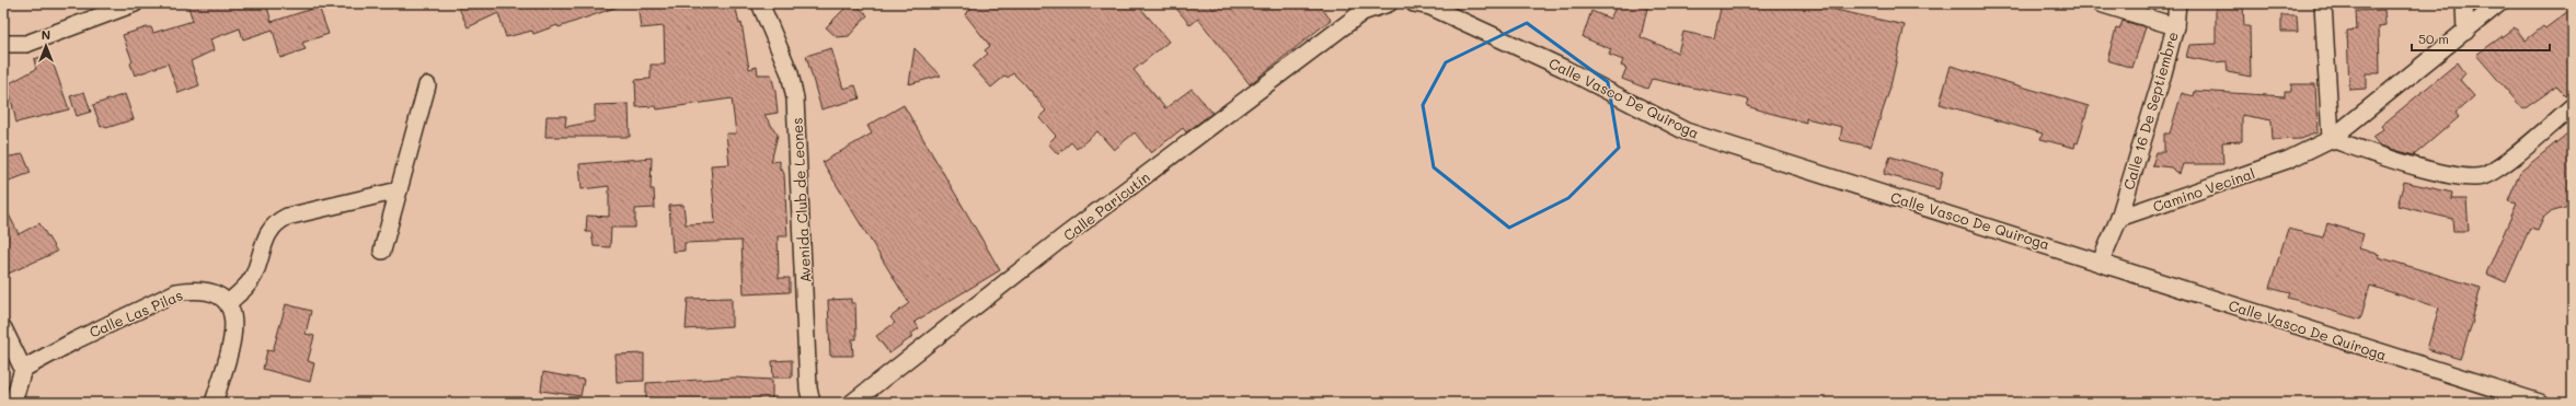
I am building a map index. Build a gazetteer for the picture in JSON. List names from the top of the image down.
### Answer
{
  "streets": {
    "street": [
      "Calle Vasco De Quiroga",
      "Calle 16 De Septiembre",
      "Camino Vecinal",
      "Avenida Club de Leones",
      "Calle Paricutín",
      "Calle Las Pilas"
    ]
  },
  "crossings": [
    ["Calle 16 De Septiembre", "Camino Vecinal"]
  ],
  "scale_bar": "50 m",
  "north": "top"
}
